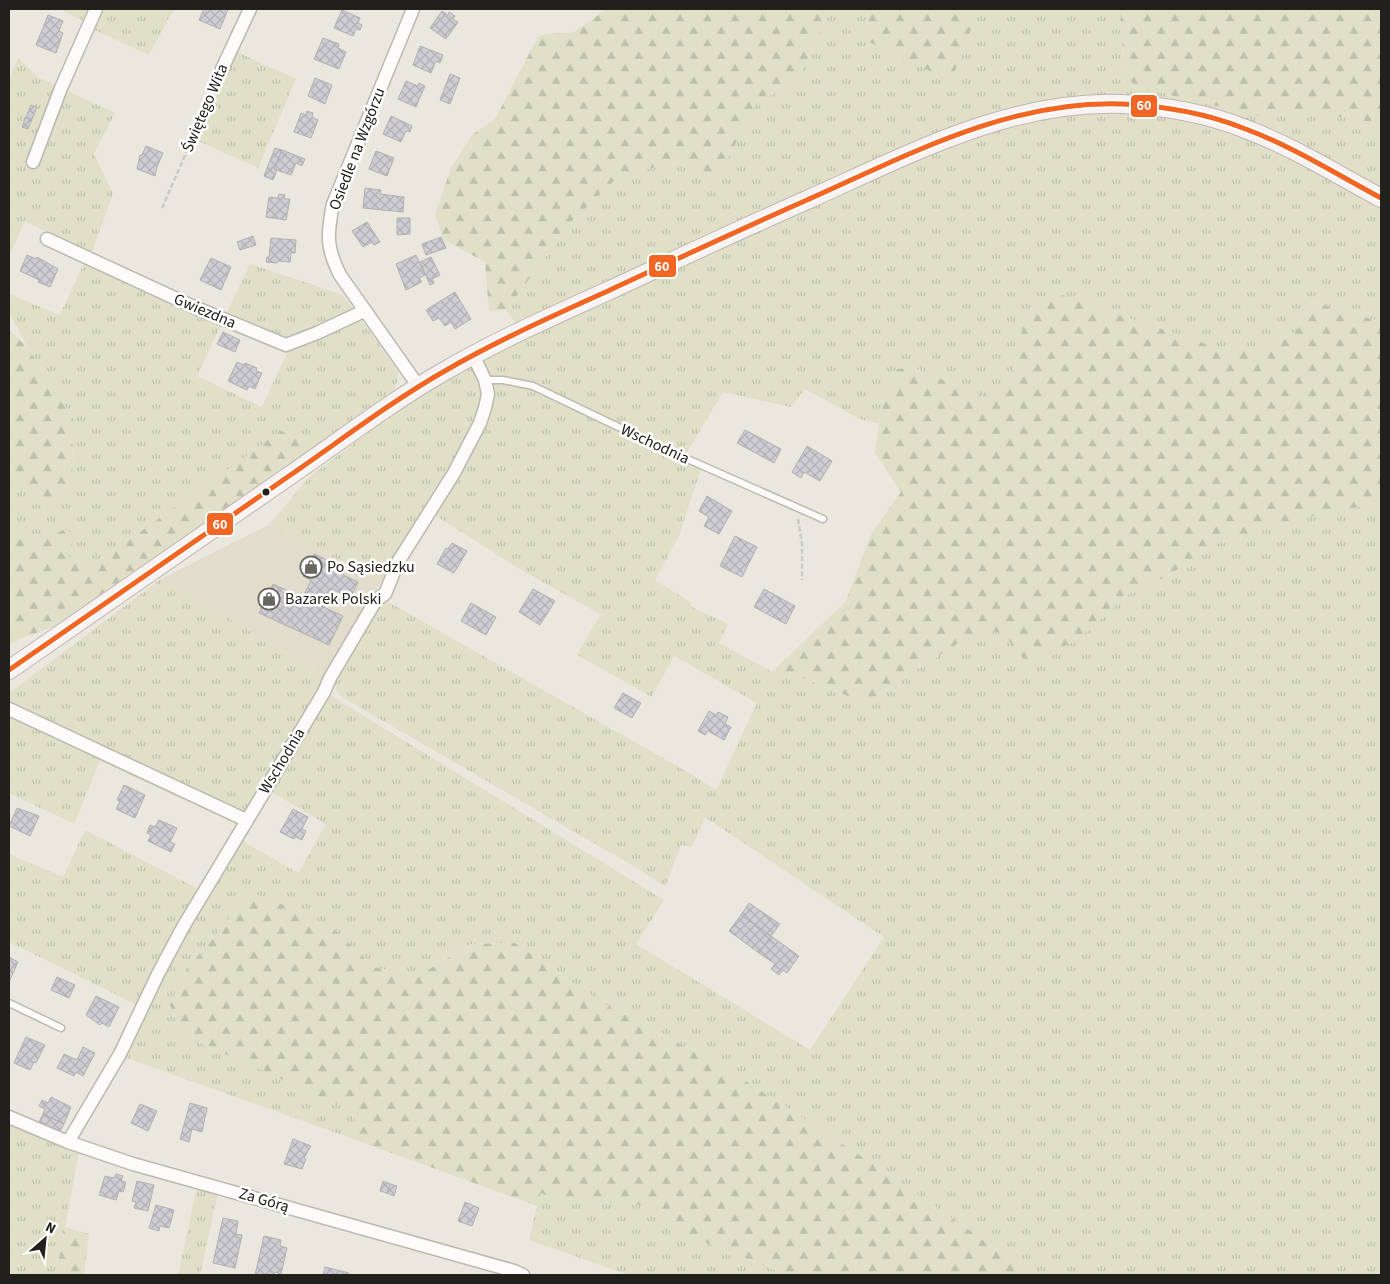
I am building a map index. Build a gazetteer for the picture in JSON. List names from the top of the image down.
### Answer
{
  "streets": {
    "street": [
      "Świętego Wita",
      "Osiedle na Wzgórzu",
      "Gwiezdna",
      "Wschodnia",
      "Za Górą"
    ]
  },
  "crossings": [
    ["Osiedle na Wzgórzu", "Gwiezdna"],
    ["Wschodnia", "Za Górą"]
  ],
  "places": {
    "shop": ["Po Sąsiedzku", "Bazarek Polski"]
  },
  "lines": ["transit line 60"],
  "north": "top right"
}
